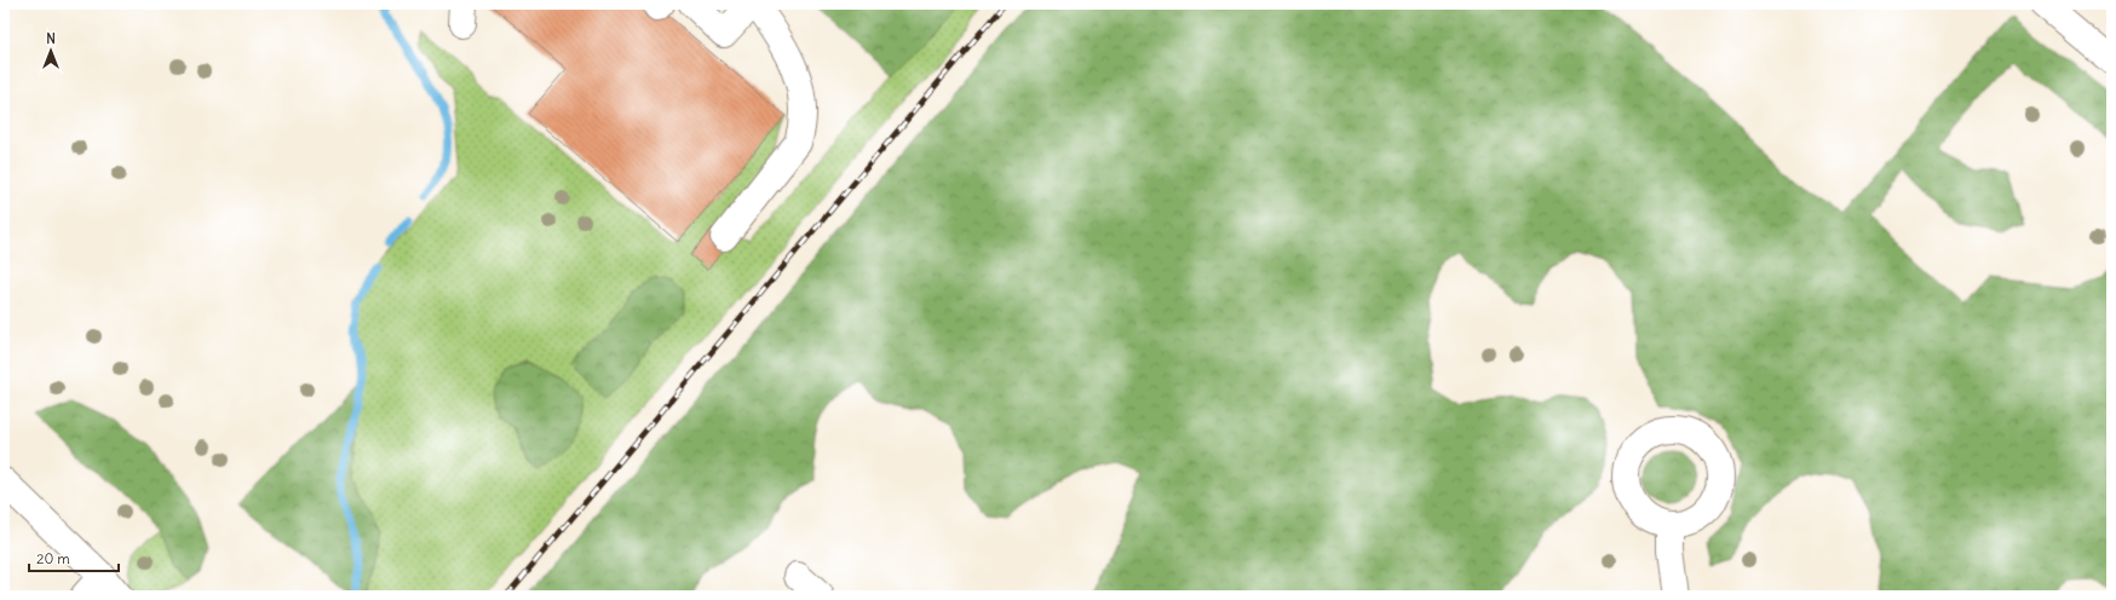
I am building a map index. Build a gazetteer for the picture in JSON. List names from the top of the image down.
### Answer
{
  "scale_bar": "20 m",
  "north": "top"
}
